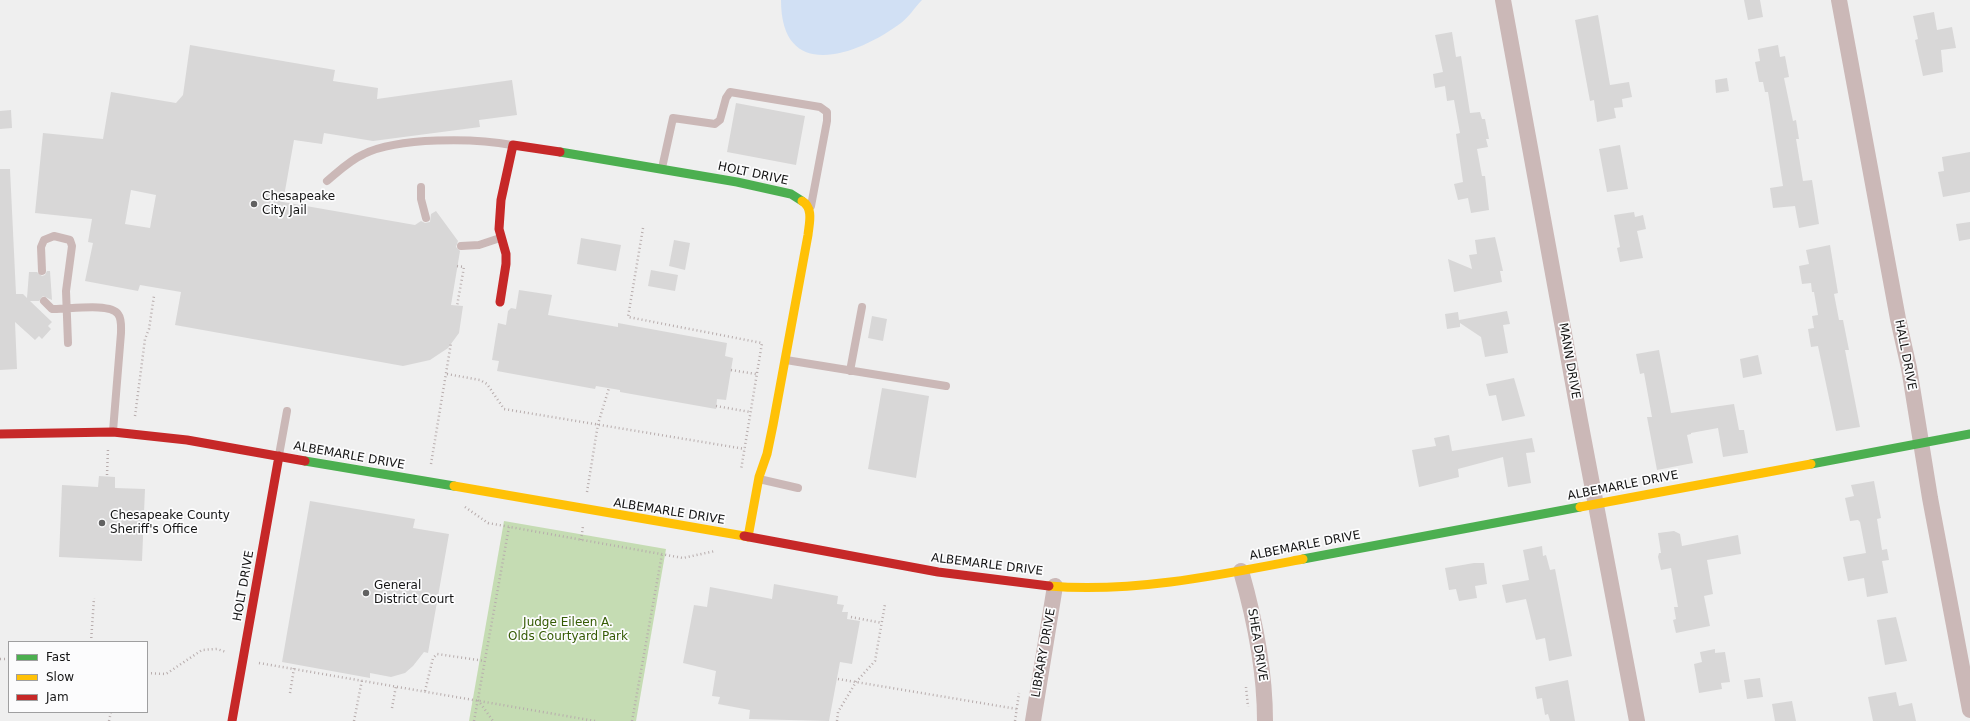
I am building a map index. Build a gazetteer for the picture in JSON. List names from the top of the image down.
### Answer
{
  "streets": {
    "street": [
      "HOLT DRIVE",
      "HALL DRIVE",
      "MANN DRIVE",
      "ALBEMARLE DRIVE",
      "SHEA DRIVE",
      "LIBRARY DRIVE"
    ]
  },
  "crossings": [
    ["HOLT DRIVE", "ALBEMARLE DRIVE"],
    ["HALL DRIVE", "ALBEMARLE DRIVE"],
    ["MANN DRIVE", "ALBEMARLE DRIVE"],
    ["ALBEMARLE DRIVE", "SHEA DRIVE"],
    ["ALBEMARLE DRIVE", "LIBRARY DRIVE"]
  ],
  "parks": ["Judge Eileen A. Olds Courtyard Park"],
  "places": ["Chesapeake City Jail", "Chesapeake County Sheriff's Office", "General District Court"],
  "legend": ["Fast", "Slow", "Jam"]
}
